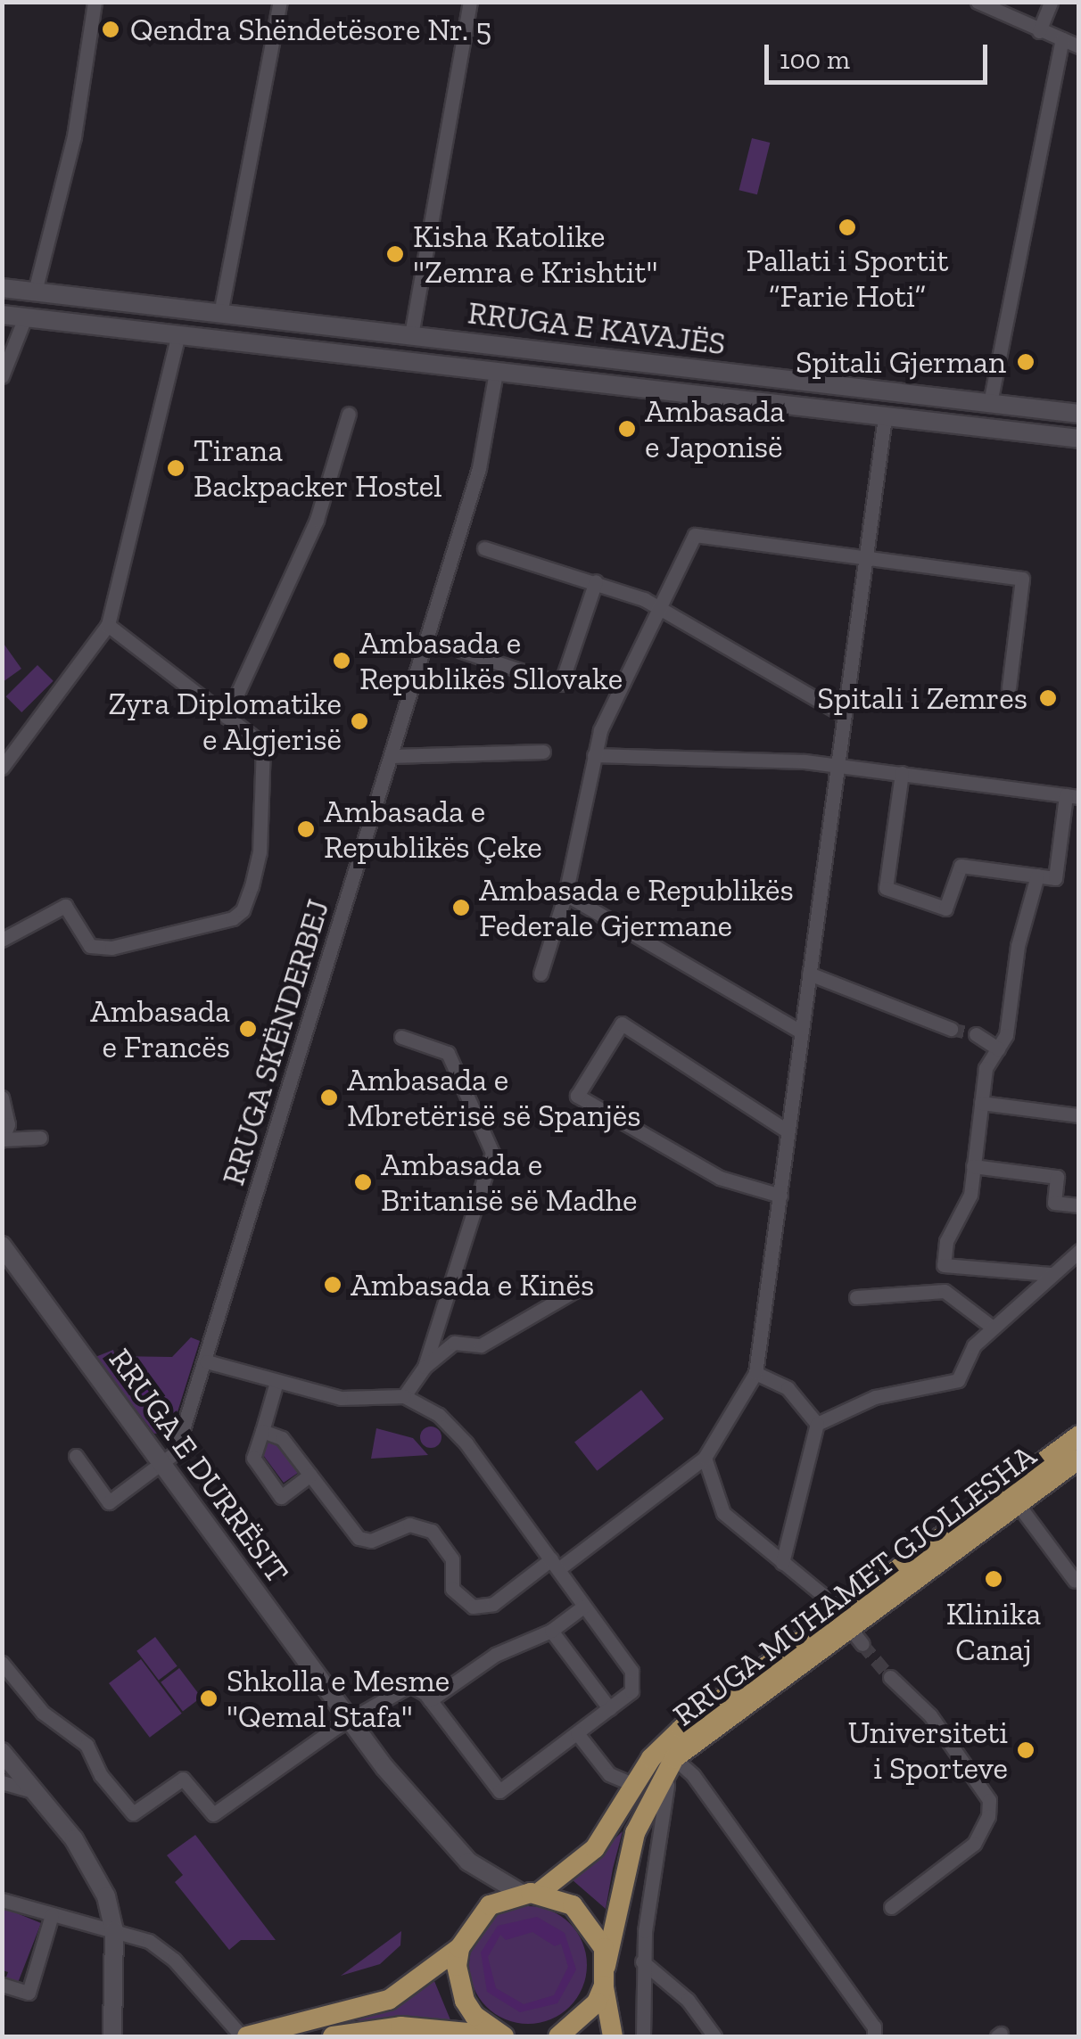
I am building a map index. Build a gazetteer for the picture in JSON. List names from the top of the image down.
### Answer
{
  "streets": {
    "main road": ["RRUGA E KAVAJËS", "RRUGA E DURRËSIT", "RRUGA MUHAMET GJOLLESHA"],
    "street": ["RRUGA SKËNDERBEJ"]
  },
  "crossings": [
    ["RRUGA E KAVAJËS", "RRUGA SKËNDERBEJ"],
    ["RRUGA SKËNDERBEJ", "RRUGA E DURRËSIT"],
    ["RRUGA E DURRËSIT", "RRUGA MUHAMET GJOLLESHA"]
  ],
  "places": [
    "Qendra Shëndetësore Nr. 5",
    "Pallati i Sportit “Farie Hoti”",
    "Kisha Katolike \"Zemra e Krishtit\"",
    "Spitali Gjerman",
    "Ambasada e Japonisë",
    "Tirana Backpacker Hostel",
    "Ambasada e Republikës Sllovake",
    "Spitali i Zemres",
    "Zyra Diplomatike e Algjerisë",
    "Ambasada e Republikës Çeke",
    "Ambasada e Republikës Federale Gjermane",
    "Ambasada e Francës",
    "Ambasada e Mbretërisë së Spanjës",
    "Ambasada e Britanisë së Madhe",
    "Ambasada e Kinës",
    "Klinika Canaj",
    "Shkolla e Mesme \"Qemal Stafa\"",
    "Universiteti i Sporteve"
  ],
  "scale_bar": "100 m"
}
